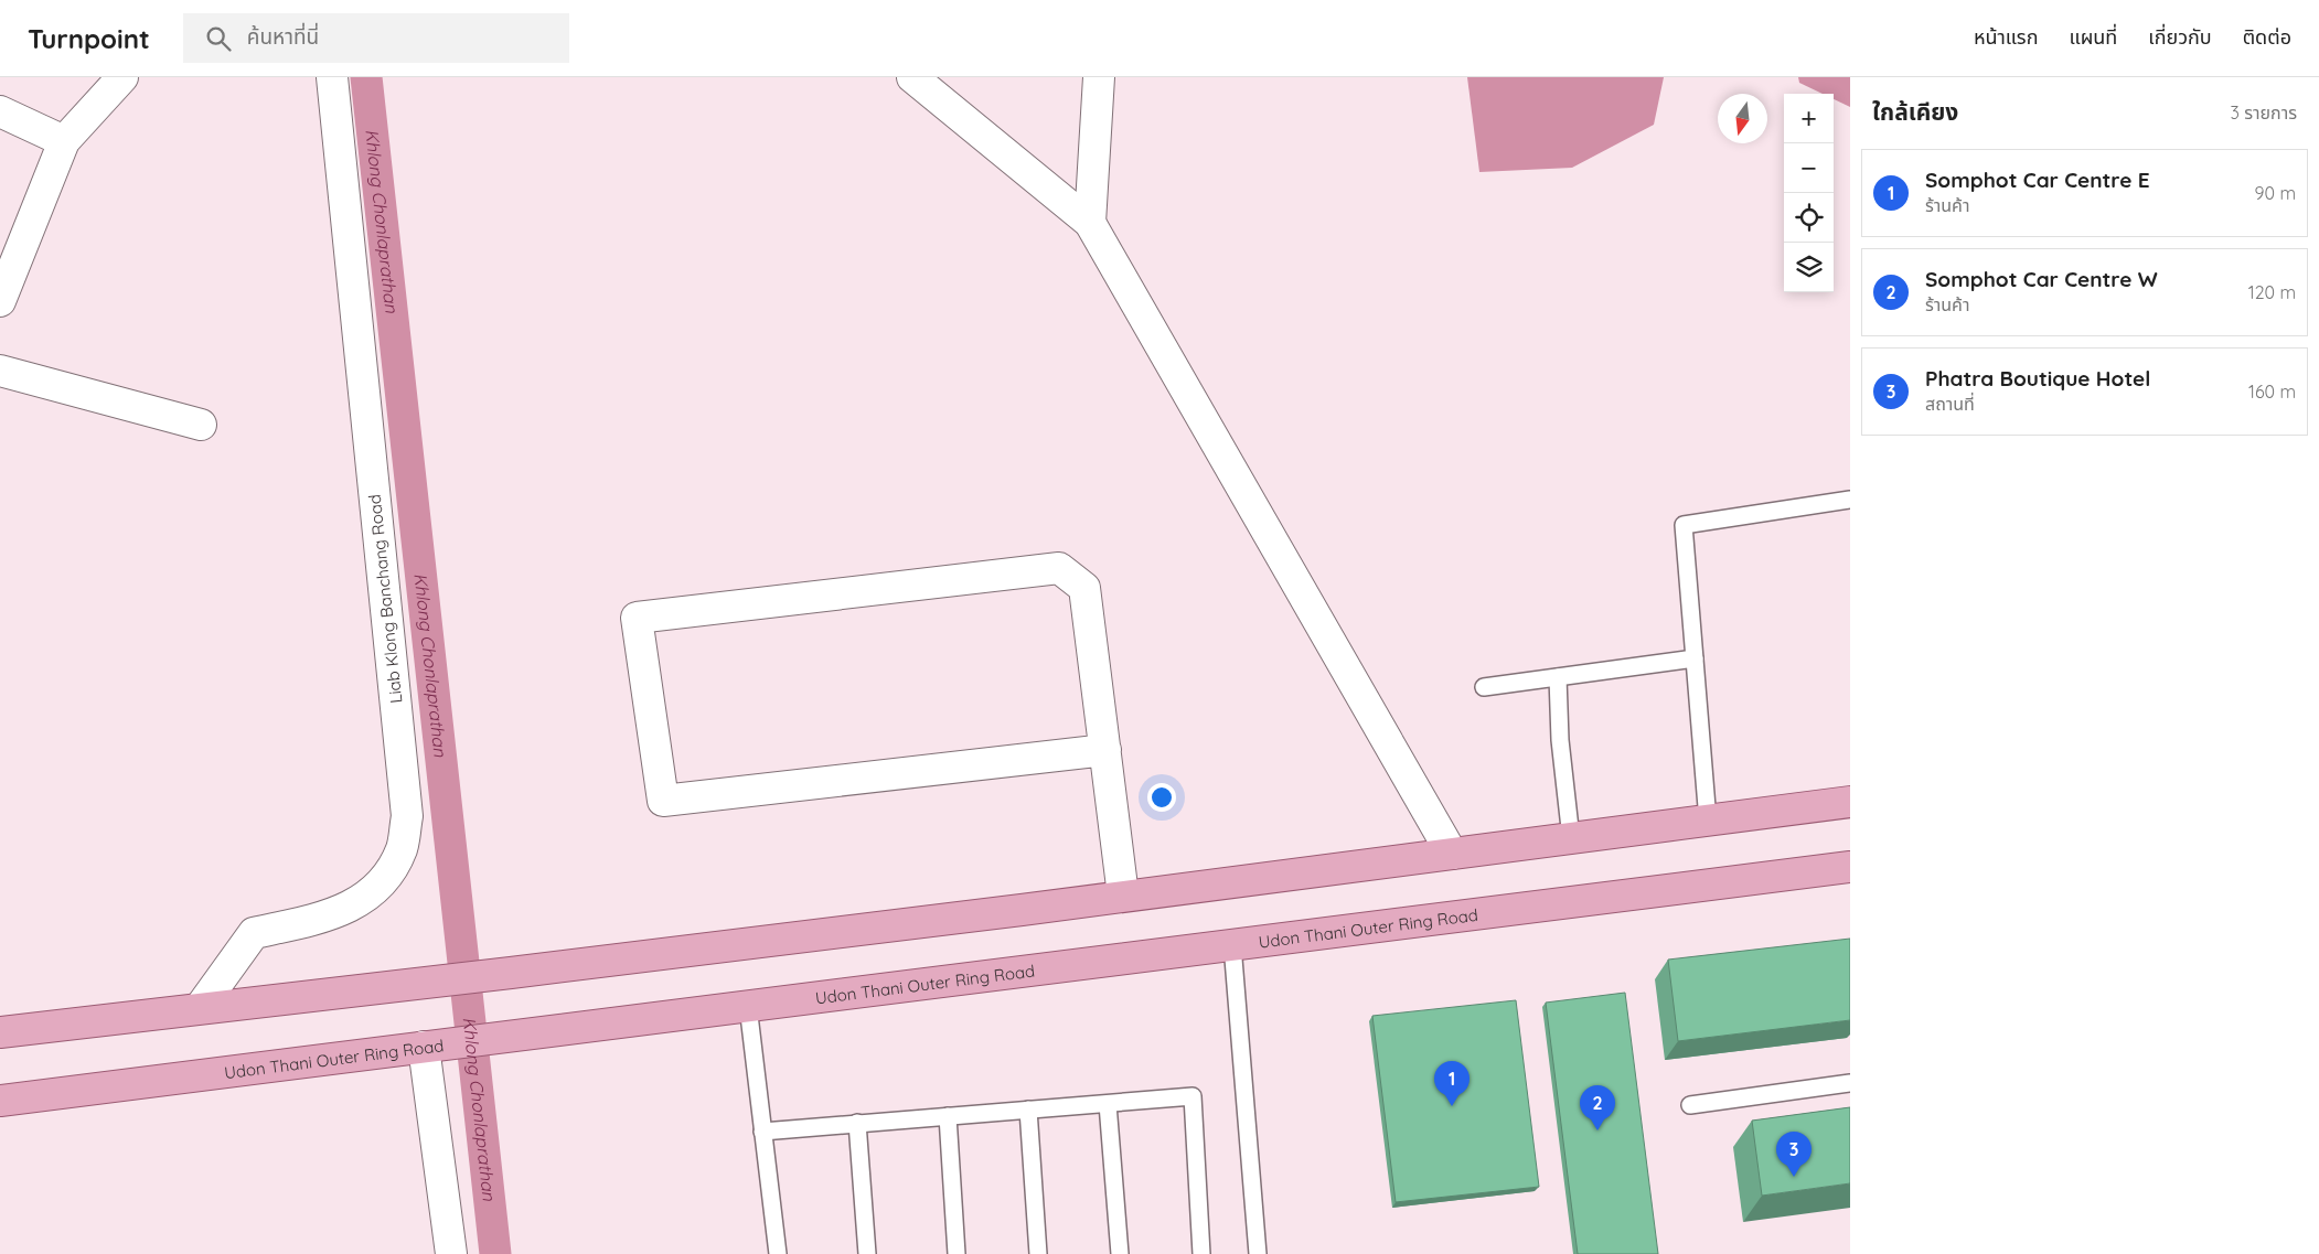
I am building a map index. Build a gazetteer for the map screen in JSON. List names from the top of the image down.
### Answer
{
  "streets": {
    "main road": ["Udon Thani Outer Ring Road"],
    "street": ["Liab Klong Banchang Road"]
  },
  "water": ["Khlong Chonlaprathan"],
  "north": "bottom",
  "page": {
    "header": "Turnpoint",
    "search": "ค้นหาที่นี่",
    "nav": [
      "หน้าแรก",
      "แผนที่",
      "เกี่ยวกับ",
      "ติดต่อ"
    ],
    "heading": ["ใกล้เคียง", "3 รายการ"],
    "map_buttons": ["+", "−"],
    "list": [
      {
        "mark": "1",
        "name": "Somphot Car Centre E",
        "note": "ร้านค้า",
        "value": "90 m"
      },
      {
        "mark": "2",
        "name": "Somphot Car Centre W",
        "note": "ร้านค้า",
        "value": "120 m"
      },
      {
        "mark": "3",
        "name": "Phatra Boutique Hotel",
        "note": "สถานที่",
        "value": "160 m"
      }
    ],
    "pins": ["1", "2", "3"]
  }
}
